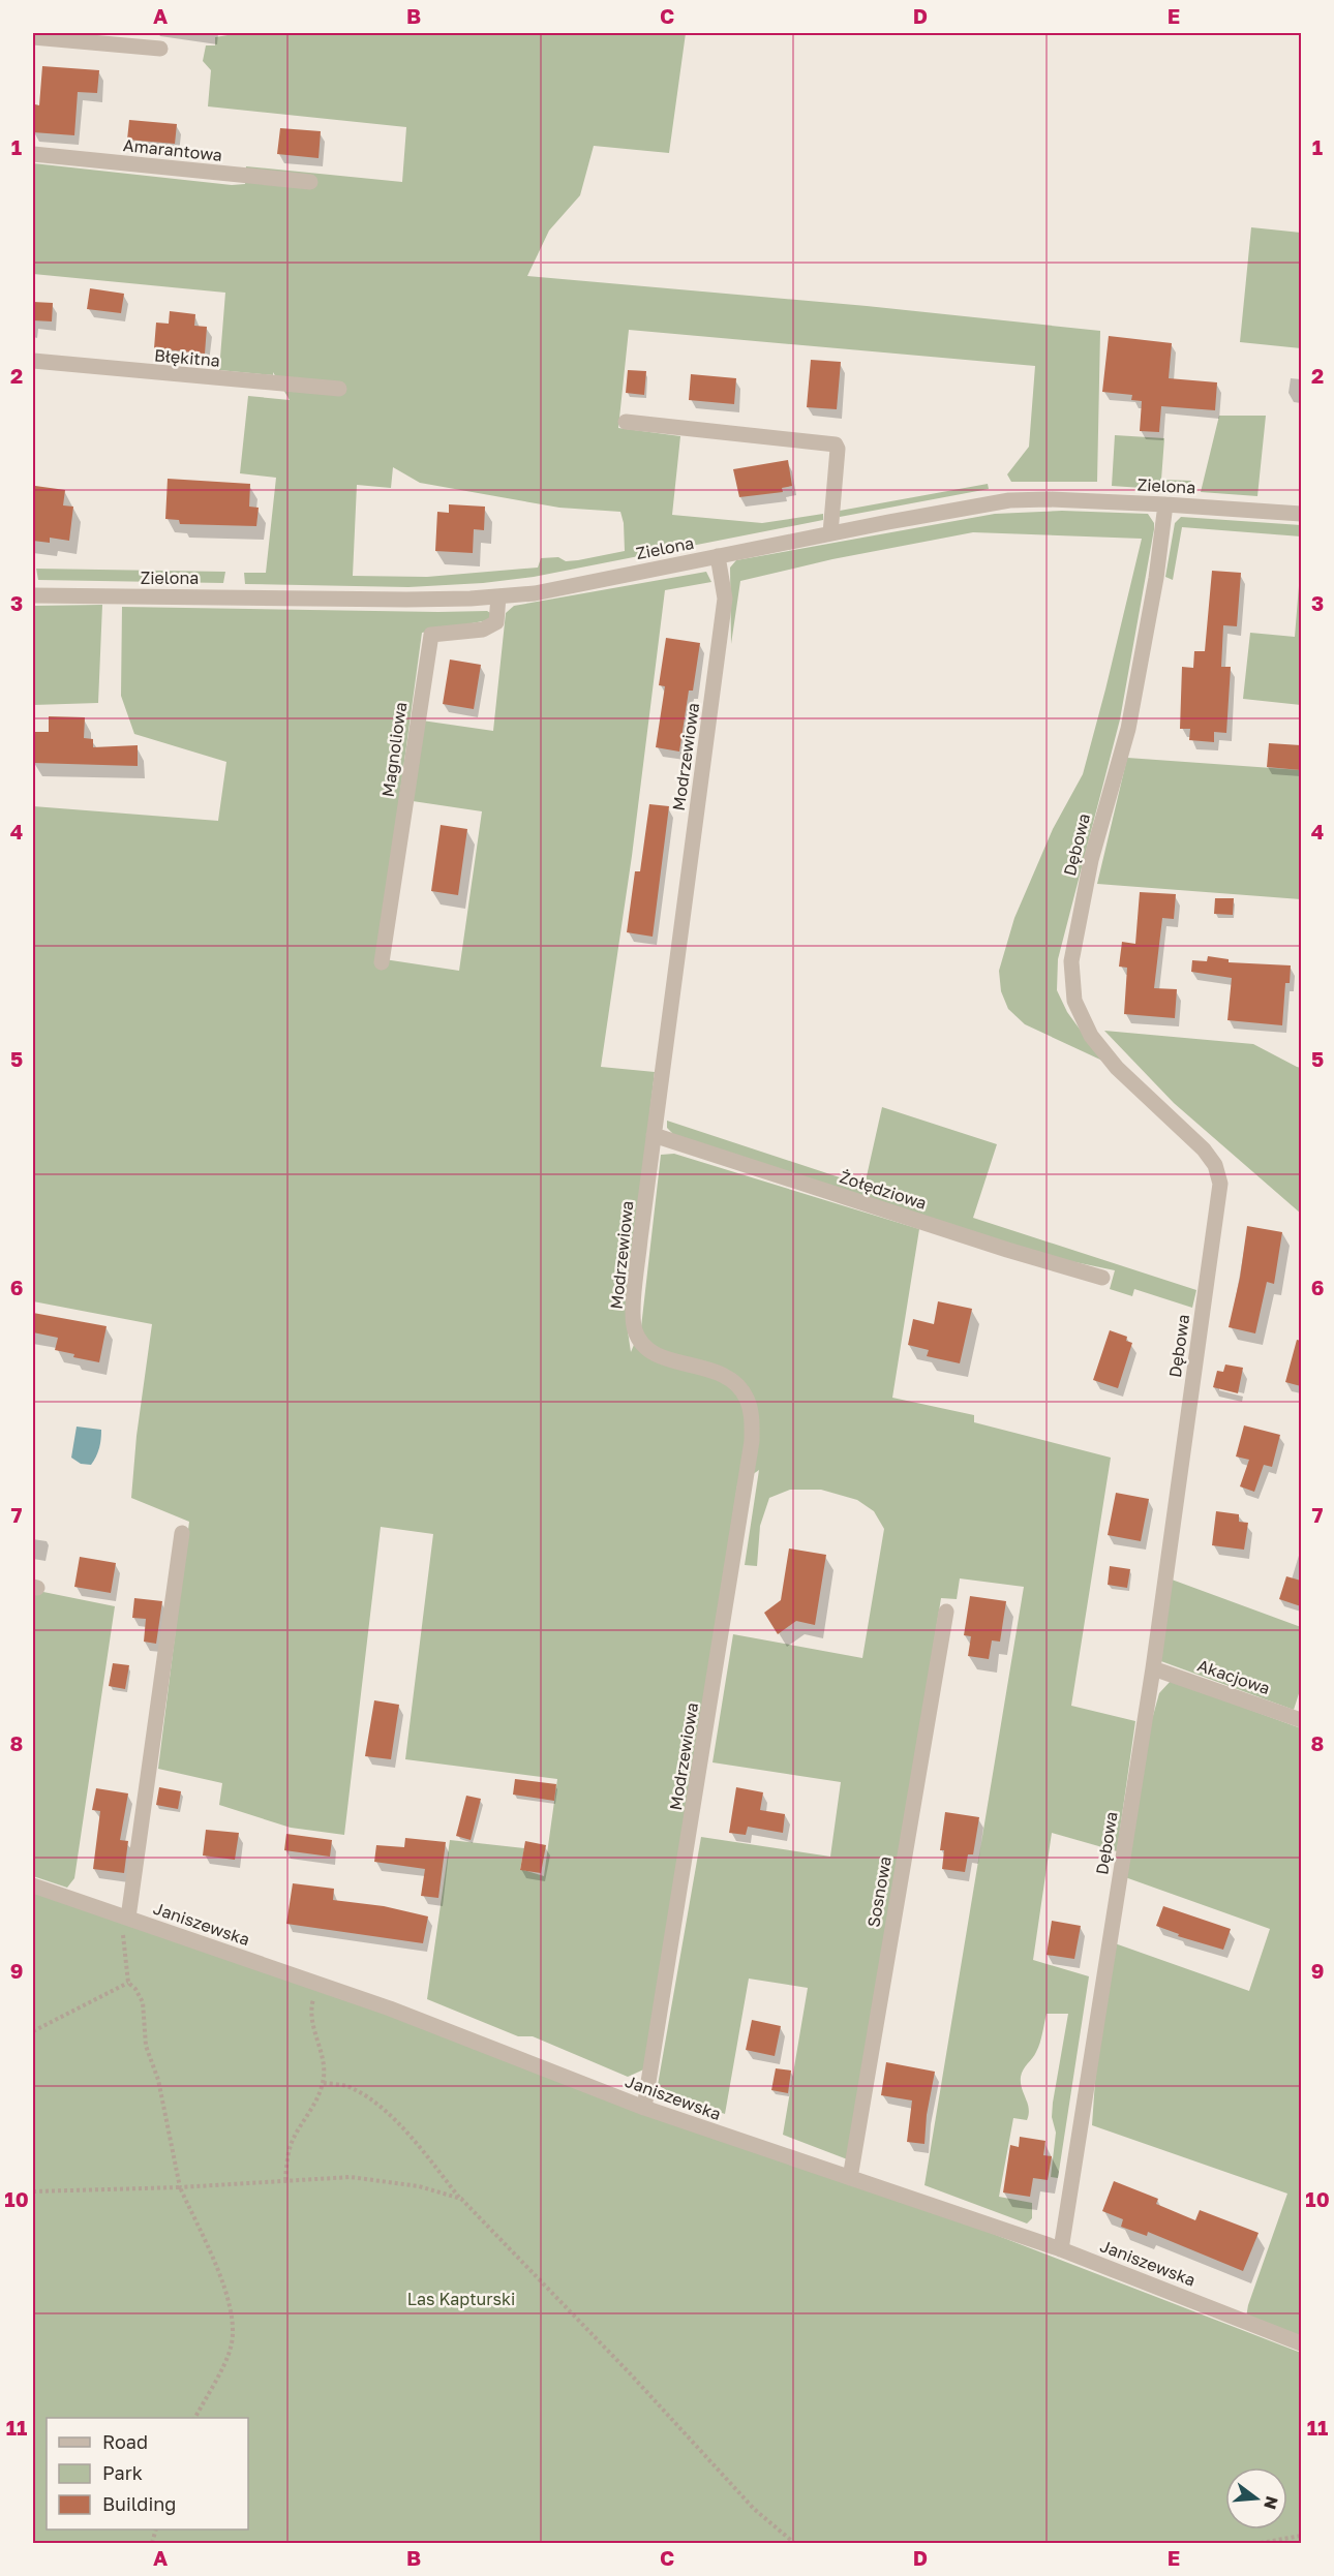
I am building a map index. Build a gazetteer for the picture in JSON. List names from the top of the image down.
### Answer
{
  "streets": {
    "street": [
      "Amarantowa",
      "Błękitna",
      "Zielona",
      "Magnoliowa",
      "Modrzewiowa",
      "Dębowa",
      "Żołędziowa",
      "Akacjowa",
      "Sosnowa",
      "Janiszewska"
    ]
  },
  "crossings": [
    ["Zielona", "Magnoliowa"],
    ["Zielona", "Modrzewiowa"],
    ["Zielona", "Dębowa"],
    ["Modrzewiowa", "Żołędziowa"],
    ["Modrzewiowa", "Janiszewska"],
    ["Dębowa", "Akacjowa"],
    ["Dębowa", "Janiszewska"],
    ["Sosnowa", "Janiszewska"]
  ],
  "parks": ["Las Kapturski"],
  "legend": ["Road", "Park", "Building"],
  "north": "right",
  "grid": {
    "columns": [
      "A",
      "B",
      "C",
      "D",
      "E"
    ],
    "rows": [
      "1",
      "2",
      "3",
      "4",
      "5",
      "6",
      "7",
      "8",
      "9",
      "10",
      "11"
    ]
  }
}
